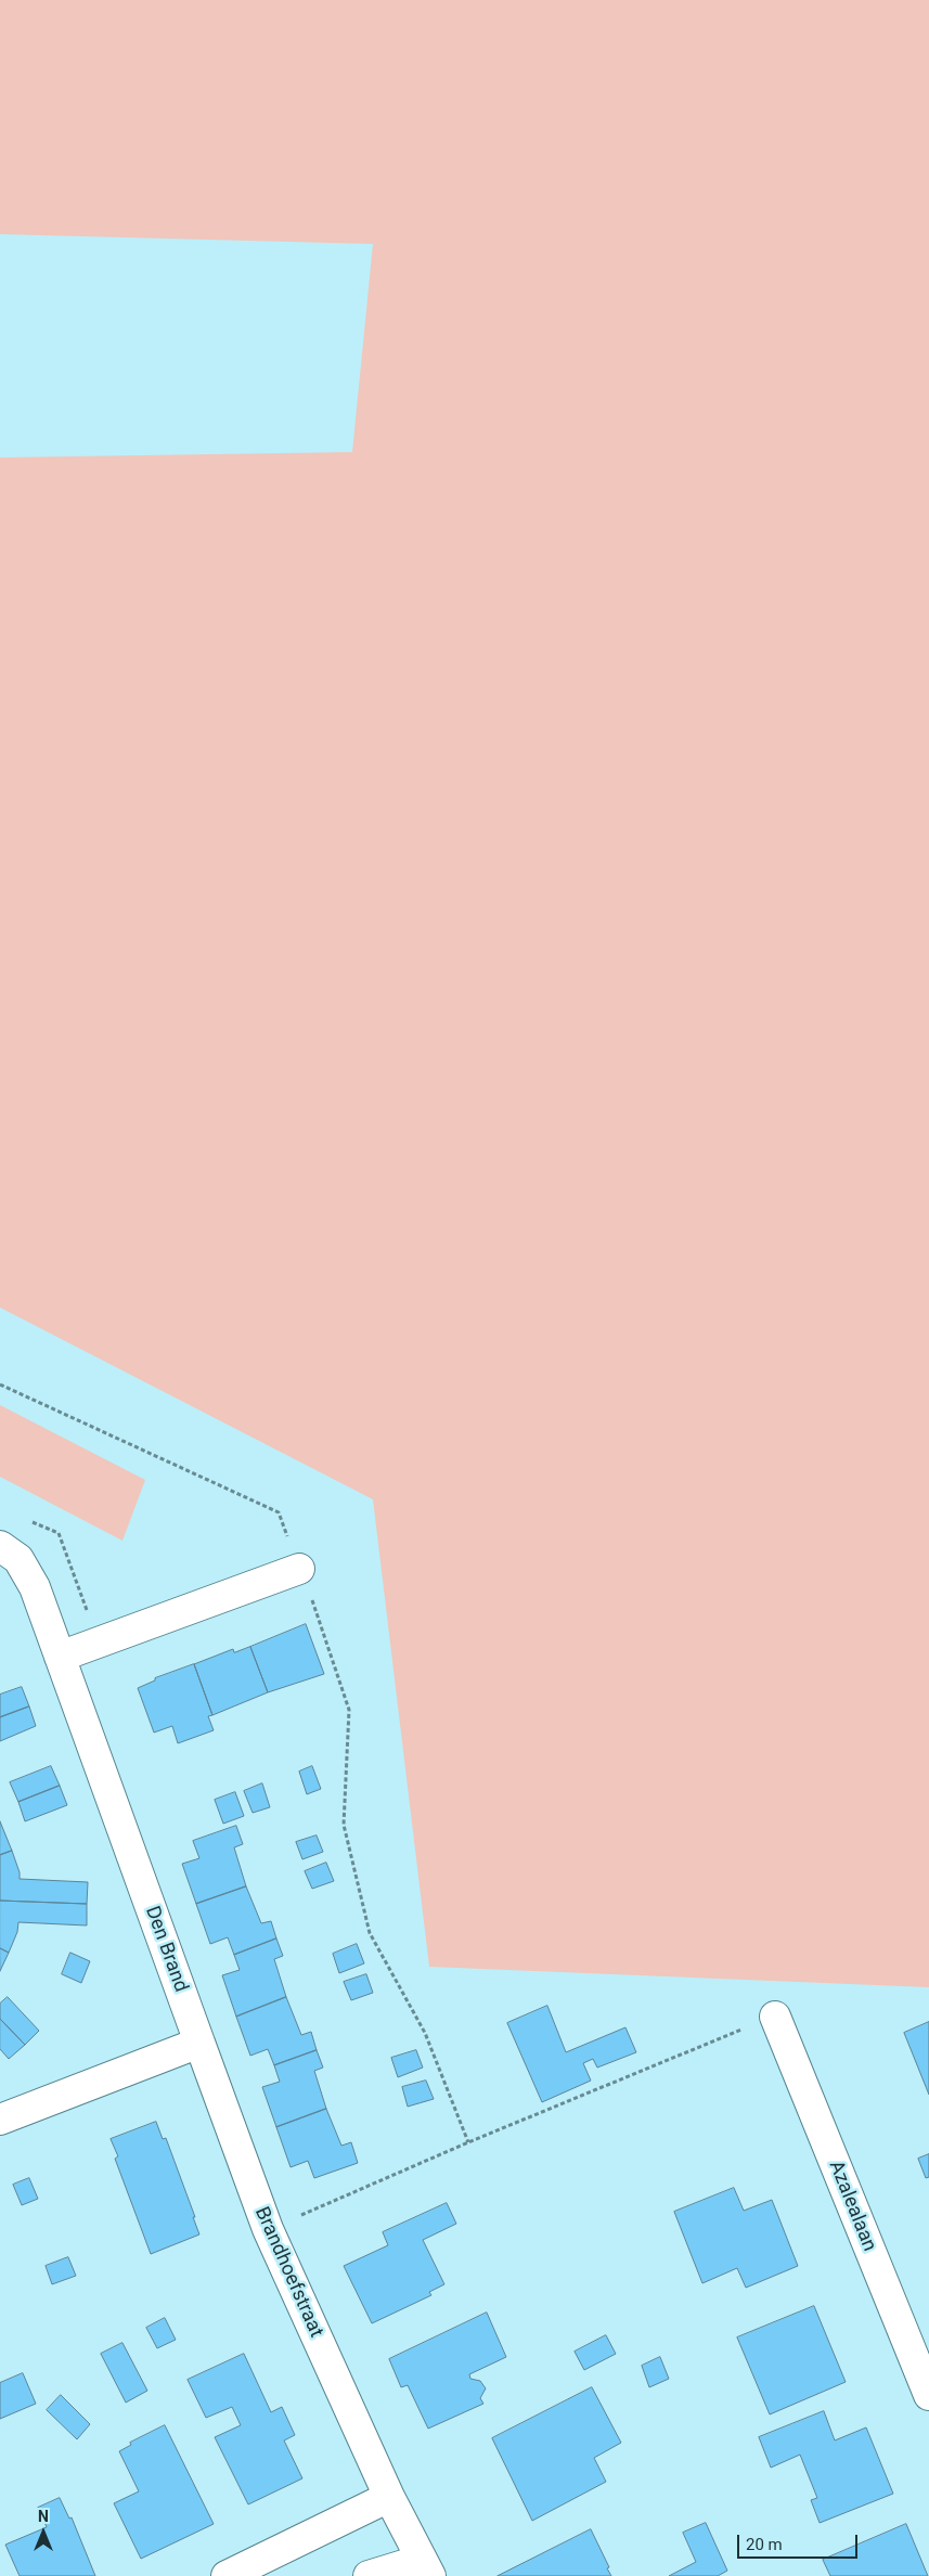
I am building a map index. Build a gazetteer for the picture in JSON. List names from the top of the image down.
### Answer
{
  "streets": {
    "street": ["Den Brand", "Azalealaan", "Brandhoefstraat"]
  },
  "crossings": [
    ["Den Brand", "Brandhoefstraat"]
  ],
  "scale_bar": "20 m",
  "north": "top"
}
